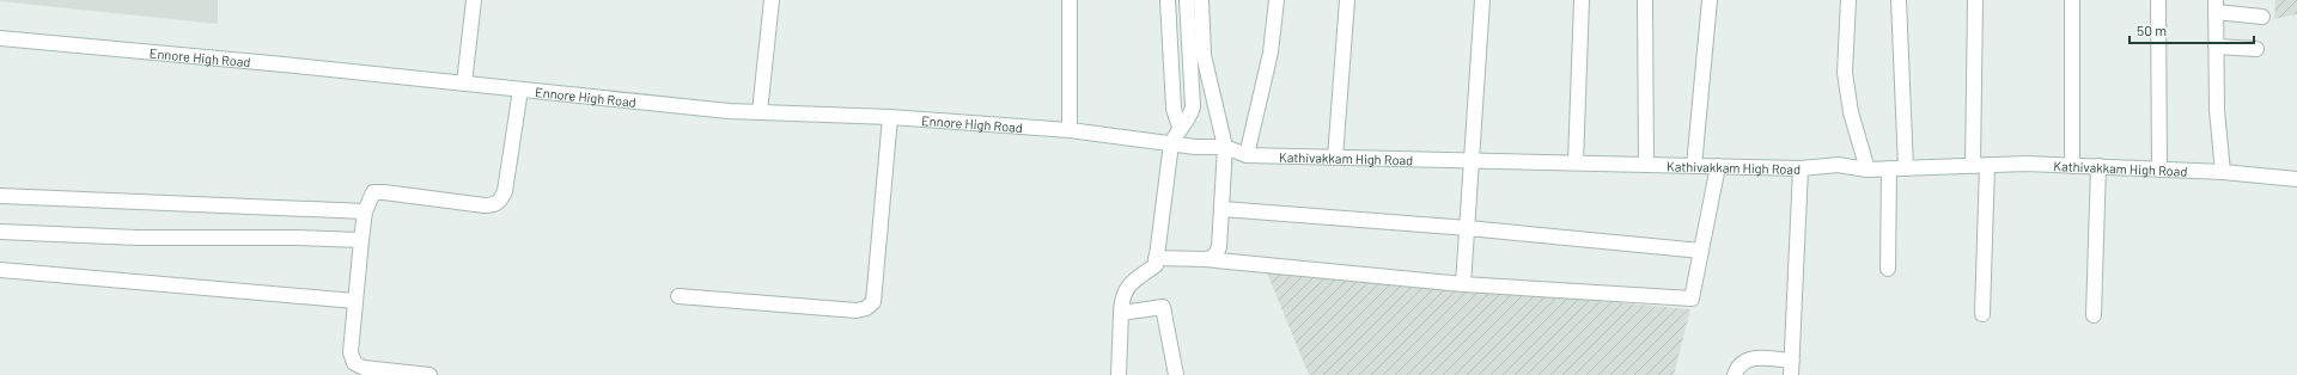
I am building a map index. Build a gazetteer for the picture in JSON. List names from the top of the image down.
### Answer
{
  "streets": {
    "street": ["Ennore High Road", "Kathivakkam High Road"]
  },
  "crossings": [
    ["Ennore High Road", "Kathivakkam High Road"]
  ],
  "scale_bar": "50 m"
}
